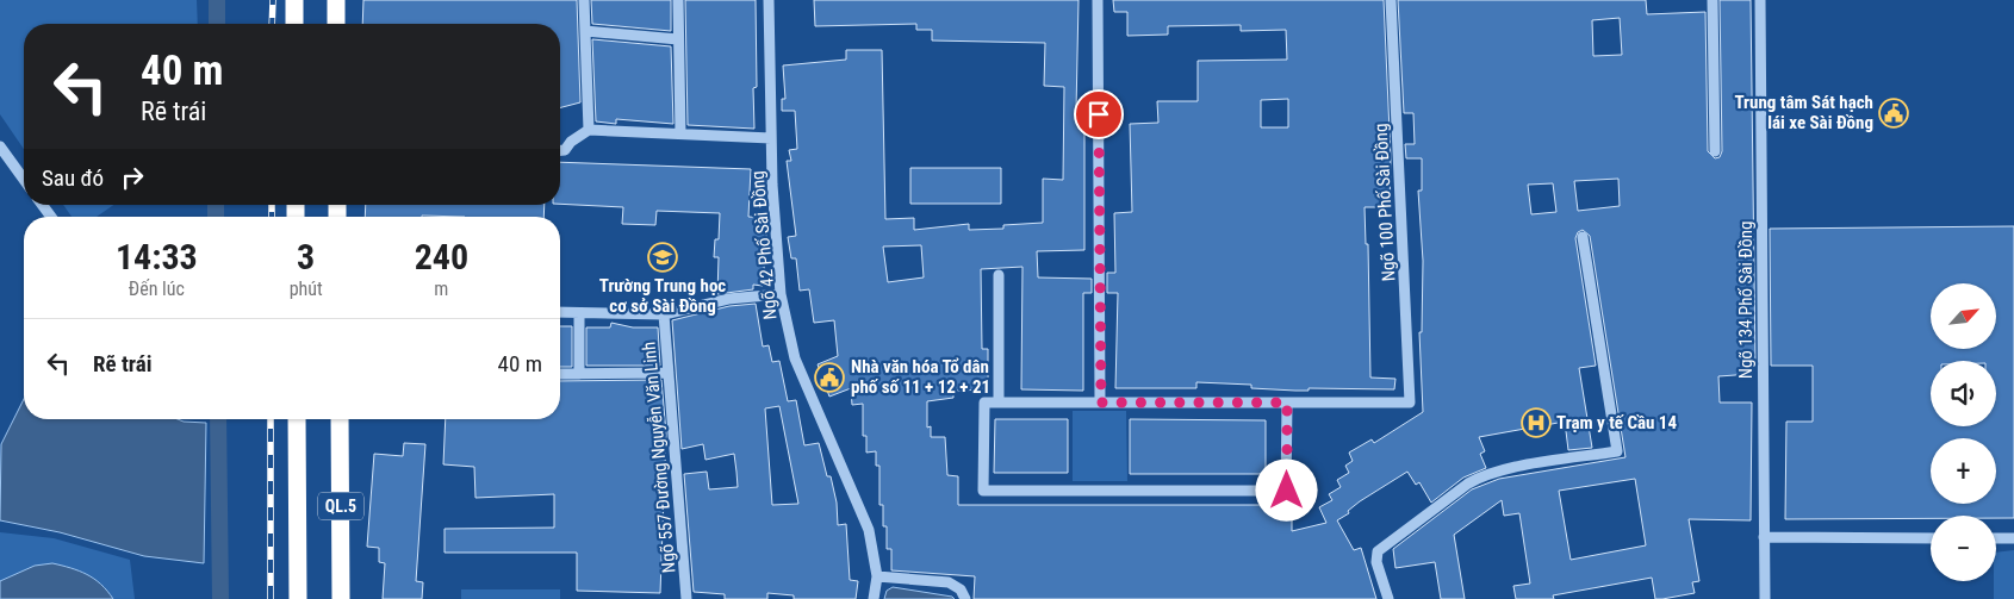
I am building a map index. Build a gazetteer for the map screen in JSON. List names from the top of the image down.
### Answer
{
  "streets": {
    "highway": ["QL.5"],
    "street": [
      "Ngõ 100 Phố Sài Đồng",
      "Ngõ 42 Phố Sài Đồng",
      "Ngõ 134 Phố Sài Đồng",
      "Ngõ 557 Đường Nguyễn Văn Linh"
    ]
  },
  "crossings": [
    ["Ngõ 42 Phố Sài Đồng", "Ngõ 557 Đường Nguyễn Văn Linh"]
  ],
  "places": {
    "public building": ["Trung tâm Sát hạch lái xe Sài Đồng", "Nhà văn hóa Tổ dân phố số 11 + 12 + 21"],
    "school or university": ["Trường Trung học cơ sở Sài Đồng"],
    "hospital": ["Trạm y tế Cầu 14"]
  },
  "north": "top right",
  "page": {
    "turn": ["40 m", "Rẽ trái"],
    "then": "Sau đó",
    "eta": [
      "14:33",
      "Đến lúc",
      "3",
      "phút",
      "240",
      "m"
    ],
    "map_buttons": ["+", "−"],
    "list": [
      {
        "name": "Rẽ trái",
        "value": "40 m"
      }
    ]
  }
}
